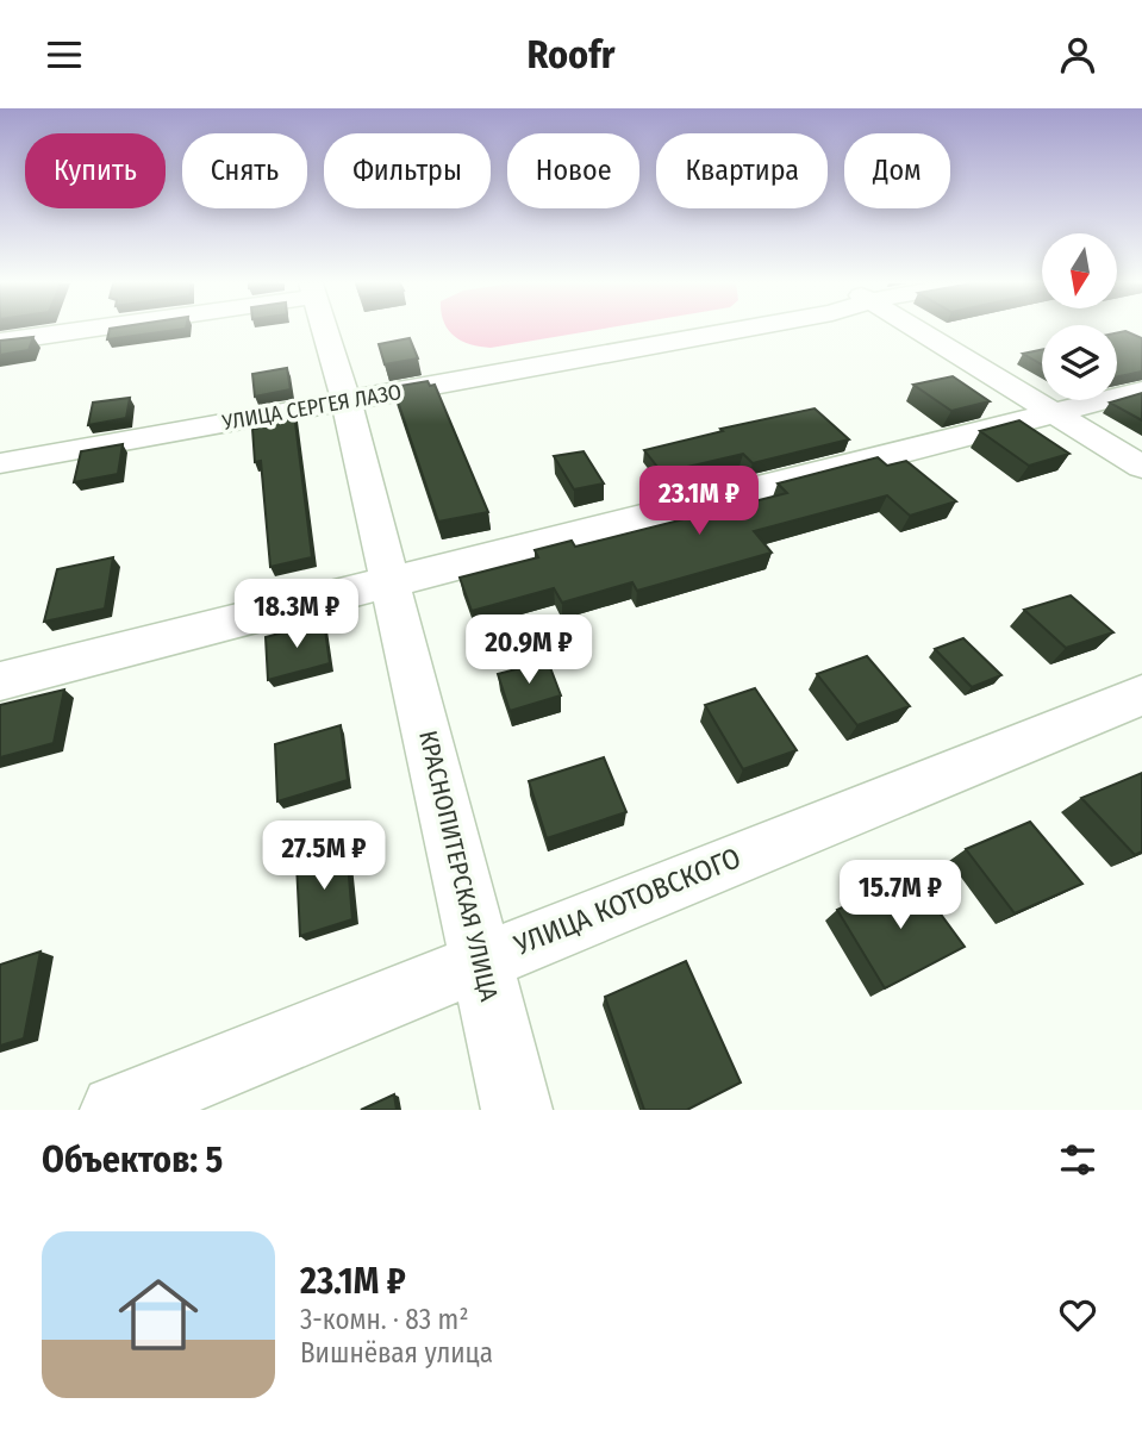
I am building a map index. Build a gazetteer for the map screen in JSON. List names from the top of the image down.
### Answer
{
  "streets": {
    "street": ["УЛИЦА СЕРГЕЯ ЛАЗО", "КРАСНОПИТЕРСКАЯ УЛИЦА", "УЛИЦА КОТОВСКОГО"]
  },
  "crossings": [
    ["УЛИЦА СЕРГЕЯ ЛАЗО", "КРАСНОПИТЕРСКАЯ УЛИЦА"],
    ["КРАСНОПИТЕРСКАЯ УЛИЦА", "УЛИЦА КОТОВСКОГО"]
  ],
  "north": "bottom",
  "page": {
    "header": "Roofr",
    "chip": [
      "Купить",
      "Снять",
      "Фильтры",
      "Новое",
      "Квартира",
      "Дом"
    ],
    "price": [
      "23.1M ₽",
      "18.3M ₽",
      "20.9M ₽",
      "27.5M ₽",
      "15.7M ₽"
    ],
    "heading": "Объектов: 5",
    "list": [
      {
        "name": "23.1M ₽",
        "note": "3-комн. · 83 m² · Вишнёвая улица"
      }
    ]
  }
}
